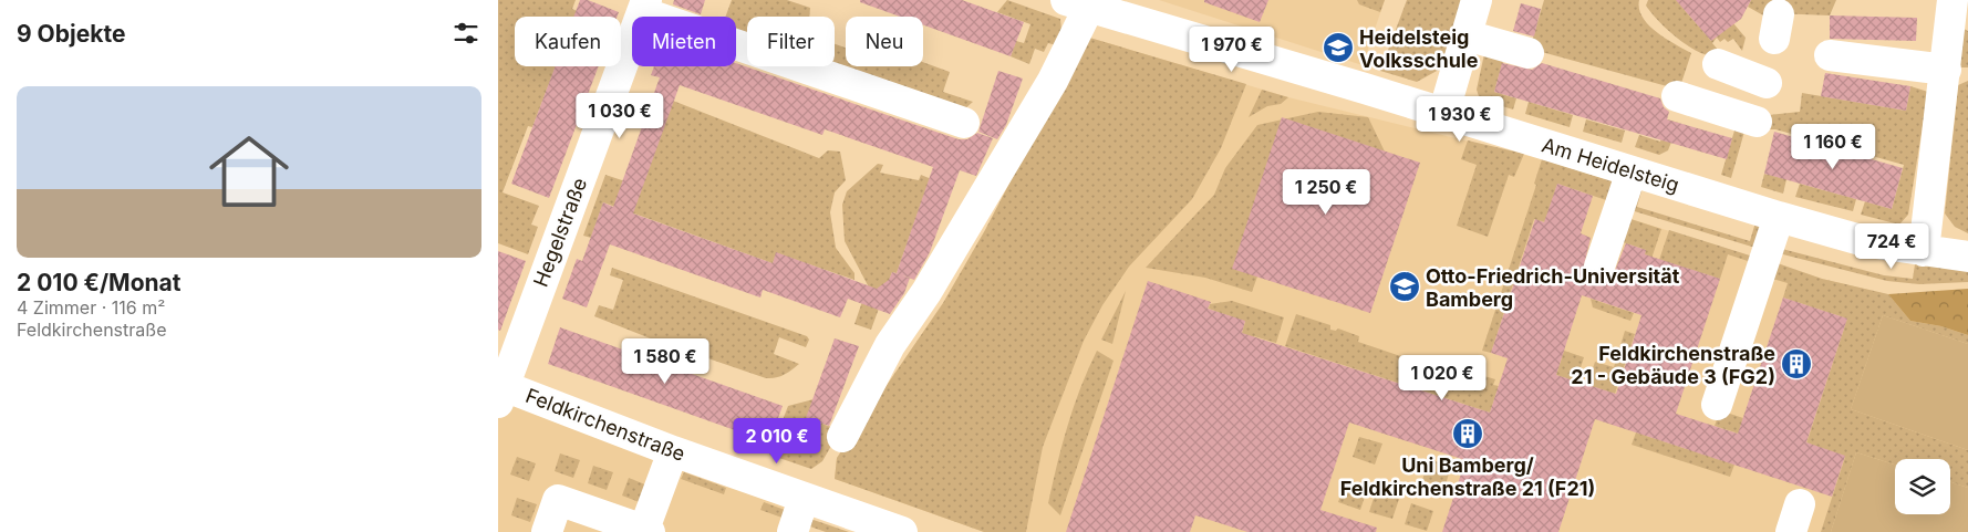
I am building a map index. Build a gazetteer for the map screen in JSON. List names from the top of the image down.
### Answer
{
  "streets": {
    "street": ["Am Heidelsteig", "Hegelstraße", "Feldkirchenstraße"]
  },
  "crossings": [
    ["Hegelstraße", "Feldkirchenstraße"]
  ],
  "places": {
    "school or university": ["Heidelsteig Volksschule", "Otto-Friedrich-Universität Bamberg"],
    "building": ["Feldkirchenstraße 21 - Gebäude 3 (FG2)", "Uni Bamberg/ Feldkirchenstraße 21 (F21)"]
  },
  "page": {
    "heading": "9 Objekte",
    "chip": [
      "Kaufen",
      "Mieten",
      "Filter",
      "Neu"
    ],
    "price": [
      "1 970 €",
      "1 030 €",
      "1 930 €",
      "1 160 €",
      "1 250 €",
      "724 €",
      "1 580 €",
      "1 020 €",
      "2 010 €"
    ],
    "list": [
      {
        "name": "2 010 €/Monat",
        "note": "4 Zimmer · 116 m² · Feldkirchenstraße"
      }
    ]
  }
}
